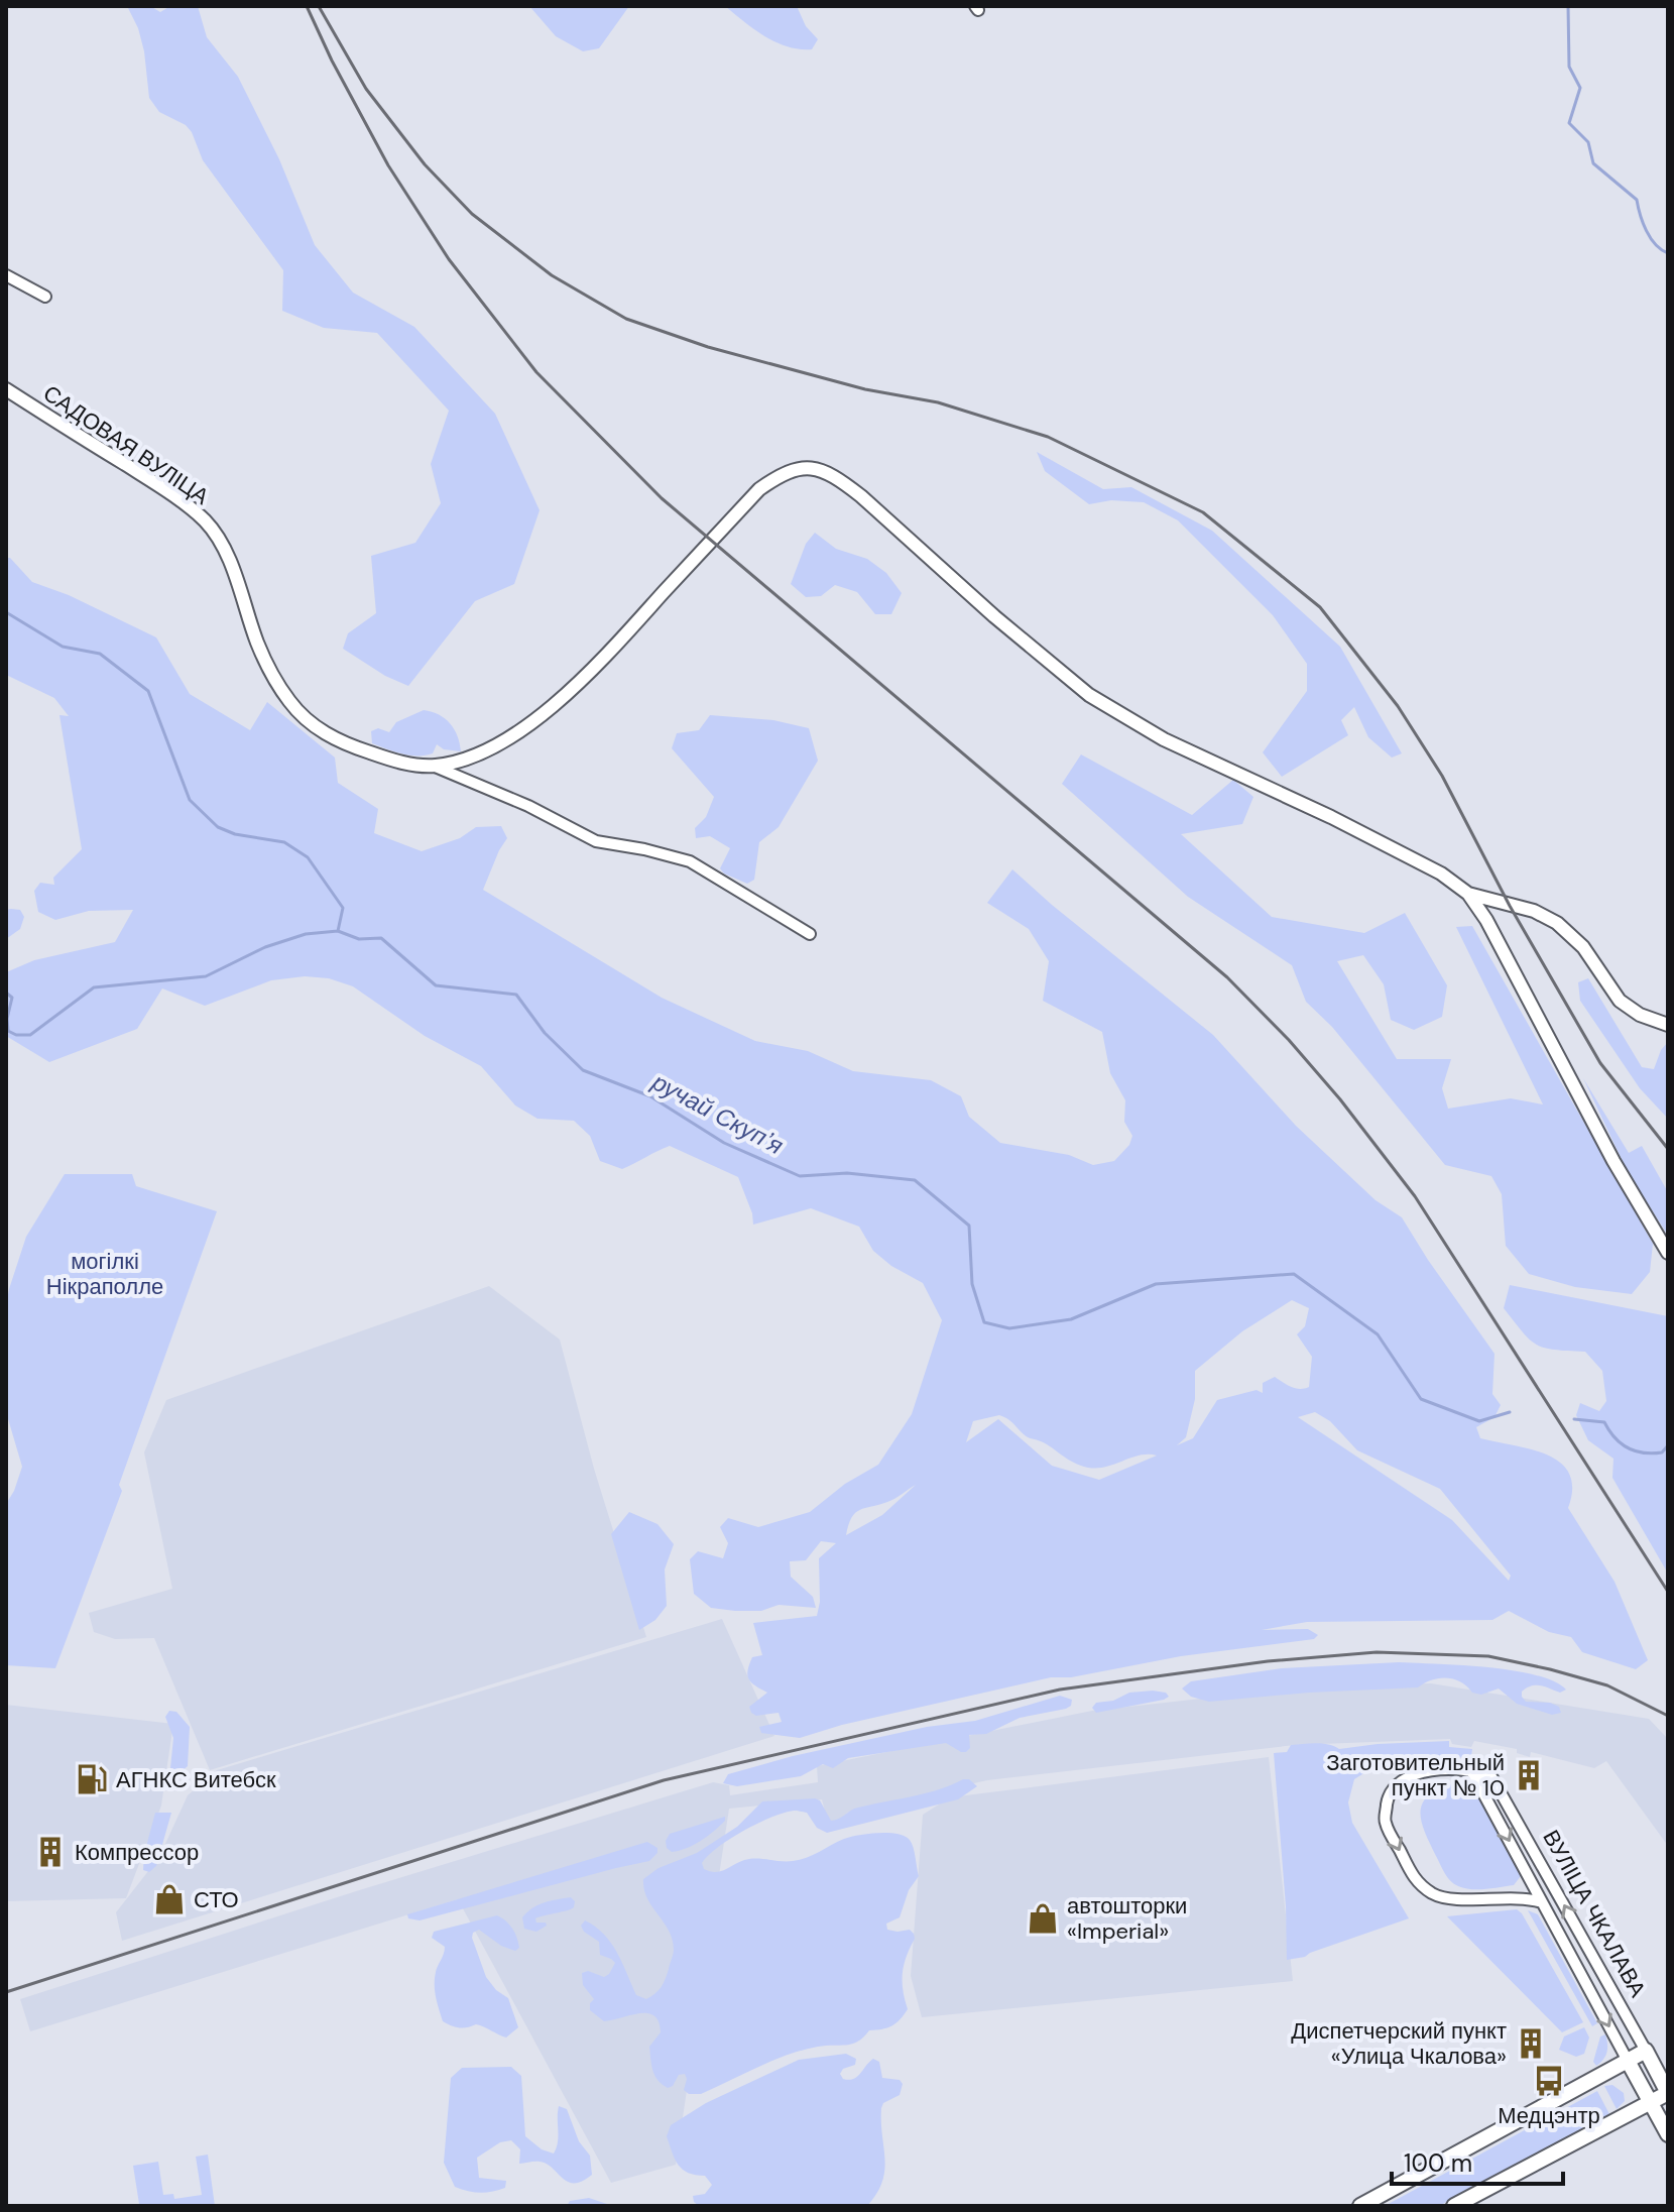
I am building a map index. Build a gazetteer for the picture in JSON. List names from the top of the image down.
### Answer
{
  "streets": {
    "main road": ["ВУЛІЦА ЧКАЛАВА"],
    "street": ["САДОВАЯ ВУЛІЦА"]
  },
  "water": ["ручай Скупʼя"],
  "parks": ["могілкі Нікраполле"],
  "places": {
    "building": ["Заготовительный пункт № 10", "Компрессор", "Диспетчерский пункт «Улица Чкалова»"],
    "fuel station": ["АГНКС Витебск"],
    "shop": ["СТО", "автошторки «Imperial»"],
    "bus stop": ["Медцэнтр"]
  },
  "scale_bar": "100 m"
}
